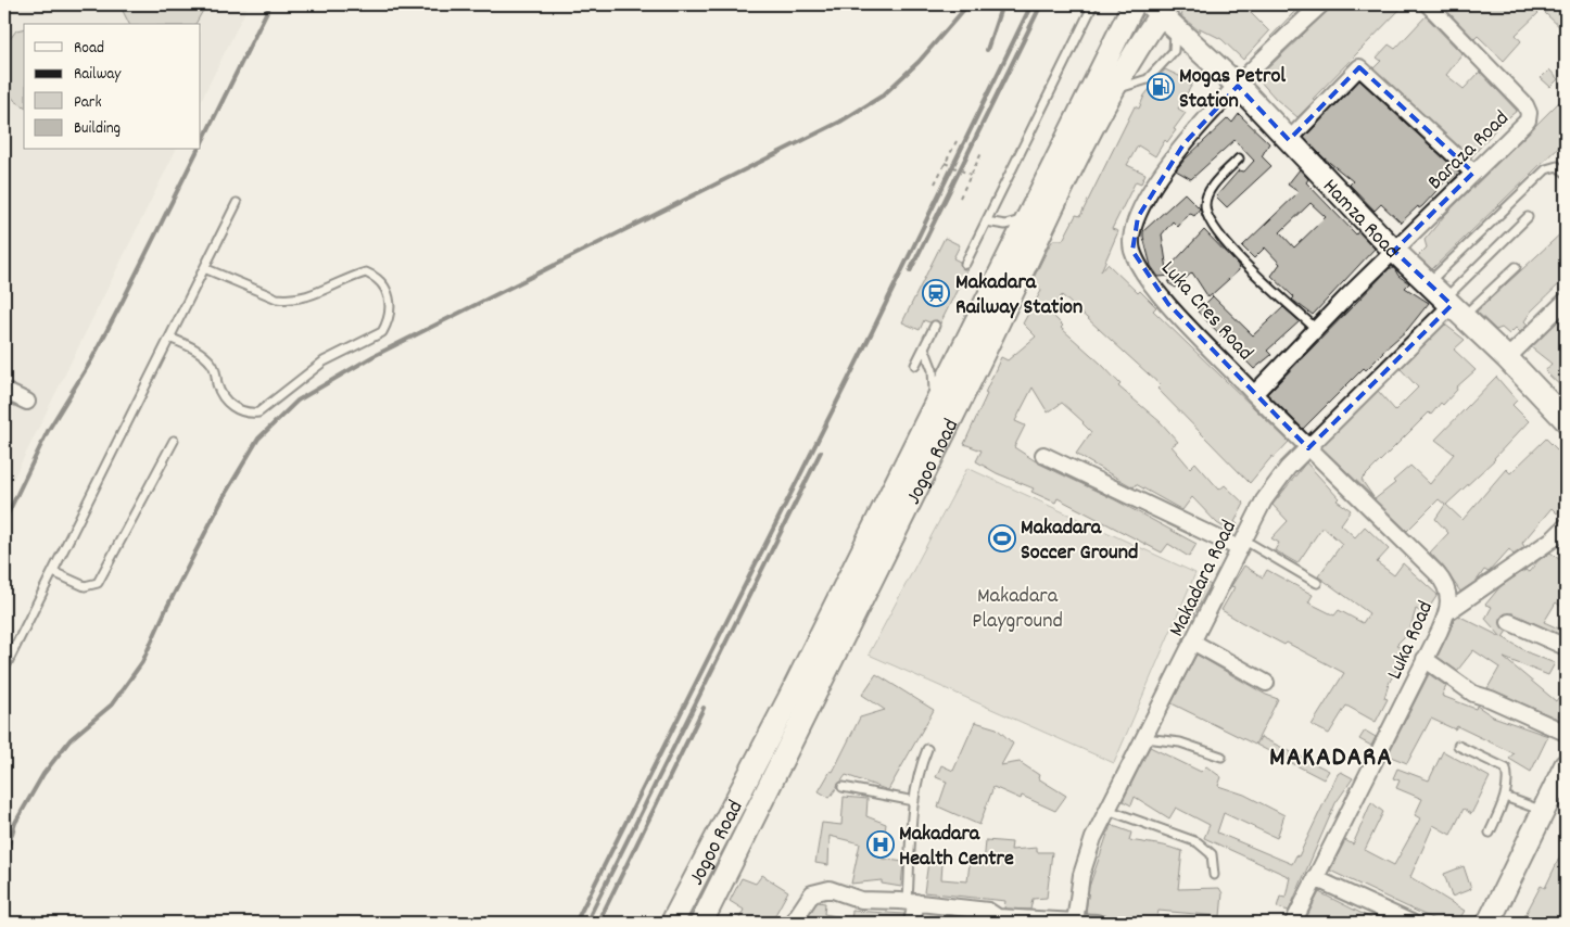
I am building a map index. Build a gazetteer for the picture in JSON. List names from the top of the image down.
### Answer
{
  "streets": {
    "main road": ["Hamza Road", "Jogoo Road"],
    "street": [
      "Baraza Road",
      "Luka Cres Road",
      "Makadara Road",
      "Luka Road"
    ]
  },
  "crossings": [
    ["Baraza Road", "Hamza Road"],
    ["Baraza Road", "Luka Cres Road"],
    ["Hamza Road", "Luka Cres Road"],
    ["Hamza Road", "Jogoo Road"],
    ["Hamza Road", "Makadara Road"],
    ["Luka Cres Road", "Luka Road"],
    ["Makadara Road", "Luka Road"]
  ],
  "districts": ["MAKADARA"],
  "parks": ["Makadara Playground"],
  "places": {
    "fuel station": ["Mogas Petrol Station"],
    "station": ["Makadara Railway Station"],
    "sports": ["Makadara Soccer Ground"],
    "hospital": ["Makadara Health Centre"]
  },
  "legend": [
    "Road",
    "Railway",
    "Park",
    "Building"
  ]
}
